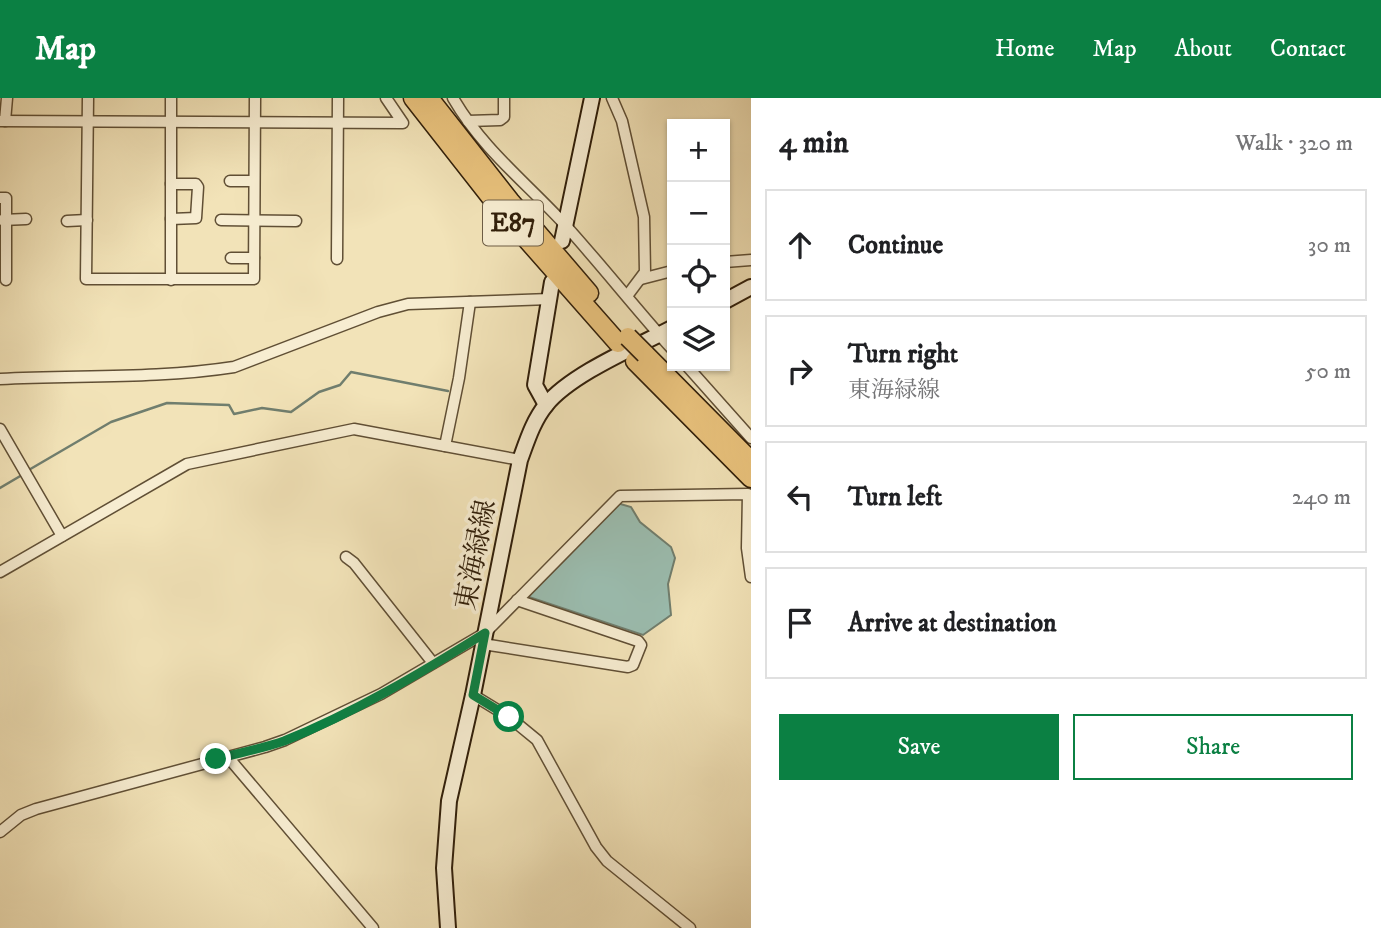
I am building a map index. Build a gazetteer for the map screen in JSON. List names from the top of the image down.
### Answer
{
  "streets": {
    "highway": ["E87"],
    "main road": ["東海緑線"]
  },
  "page": {
    "header": "Map",
    "nav": [
      "Home",
      "Map",
      "About",
      "Contact"
    ],
    "heading": ["4 min", "Walk · 320 m"],
    "map_buttons": ["+", "−"],
    "list": [
      ["Continue", "30 m"],
      ["Turn right", "東海緑線", "50 m"],
      ["Turn left", "240 m"],
      "Arrive at destination"
    ],
    "buttons": ["Save", "Share"]
  }
}
